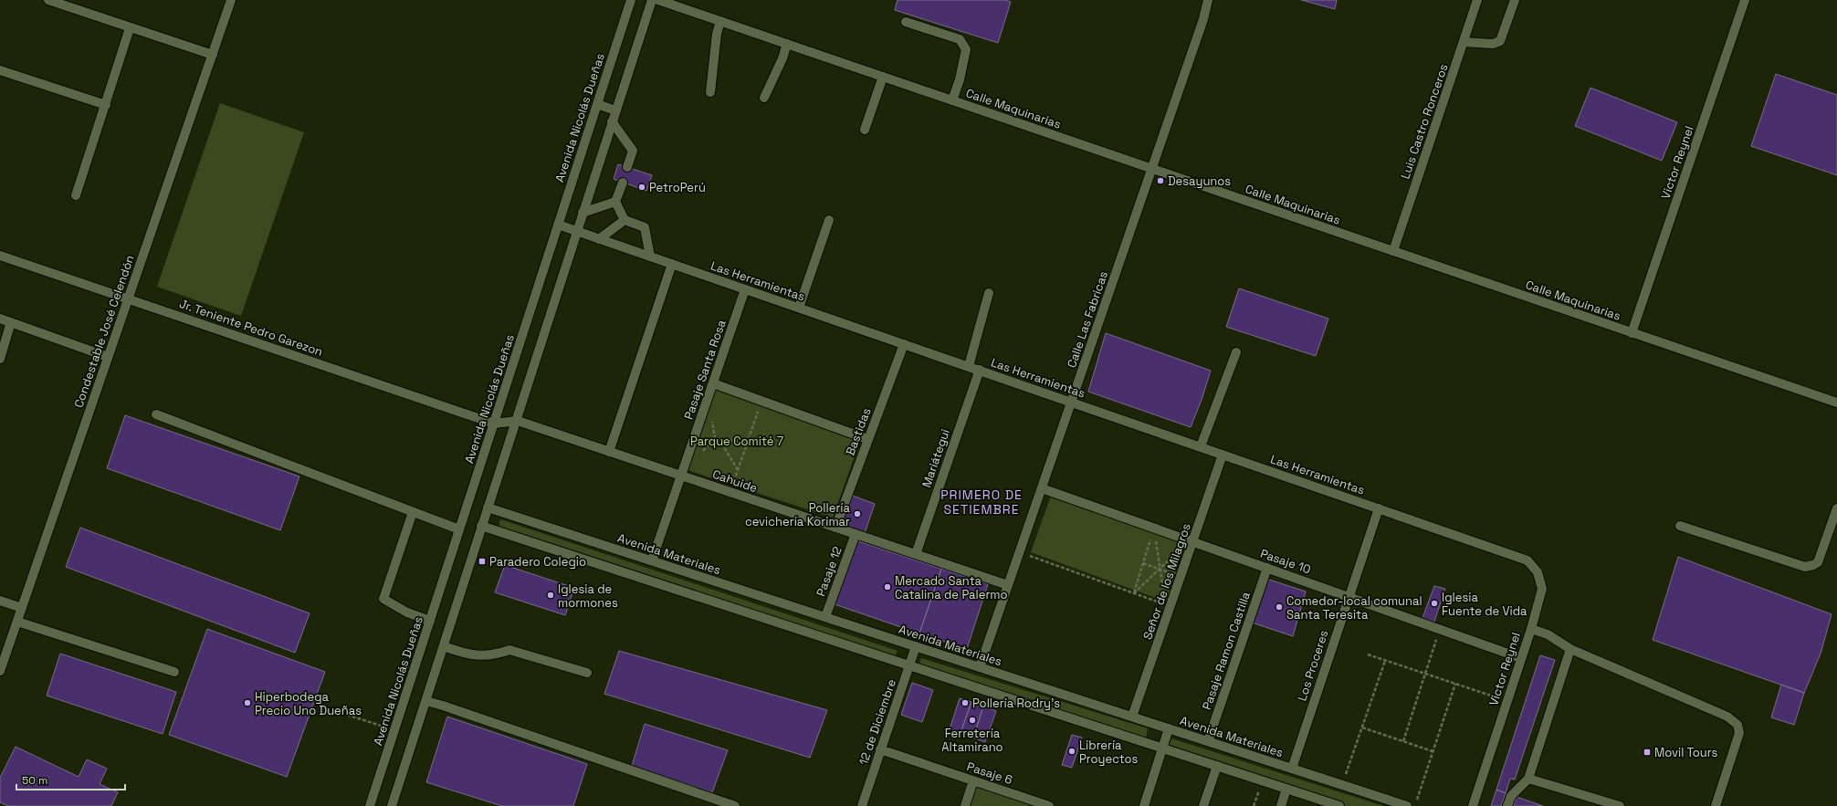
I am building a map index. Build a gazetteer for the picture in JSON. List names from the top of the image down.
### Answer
{
  "streets": {
    "street": [
      "Calle Maquinarias",
      "Avenida Nicolás Dueñas",
      "Luis Castro Ronceros",
      "Victor Reynel",
      "Las Herramientas",
      "Calle Las Fabricas",
      "Jr. Teniente Pedro Garezon",
      "Condestable José Celendón",
      "Pasaje Santa Rosa",
      "Bastidas",
      "Mariátegui",
      "Cahuide",
      "Avenida Materiales",
      "Pasaje 10",
      "Pasaje 12",
      "Señor de los Milagros",
      "Pasaje Ramon Castilla",
      "Los Proceres",
      "12 de Diciembre",
      "Pasaje 6"
    ]
  },
  "crossings": [
    ["Calle Maquinarias", "Luis Castro Ronceros"],
    ["Calle Maquinarias", "Victor Reynel"],
    ["Calle Maquinarias", "Calle Las Fabricas"],
    ["Avenida Nicolás Dueñas", "Las Herramientas"],
    ["Avenida Nicolás Dueñas", "Jr. Teniente Pedro Garezon"],
    ["Victor Reynel", "Las Herramientas"],
    ["Victor Reynel", "Pasaje 10"],
    ["Las Herramientas", "Calle Las Fabricas"],
    ["Las Herramientas", "Pasaje Santa Rosa"],
    ["Las Herramientas", "Bastidas"],
    ["Las Herramientas", "Mariátegui"],
    ["Las Herramientas", "Señor de los Milagros"],
    ["Las Herramientas", "Los Proceres"],
    ["Calle Las Fabricas", "Cahuide"],
    ["Calle Las Fabricas", "Avenida Materiales"],
    ["Calle Las Fabricas", "Pasaje 10"],
    ["Jr. Teniente Pedro Garezon", "Condestable José Celendón"],
    ["Pasaje Santa Rosa", "Cahuide"],
    ["Pasaje Santa Rosa", "Avenida Materiales"],
    ["Bastidas", "Cahuide"],
    ["Mariátegui", "Cahuide"],
    ["Cahuide", "Pasaje 12"],
    ["Avenida Materiales", "Pasaje 12"],
    ["Avenida Materiales", "Señor de los Milagros"],
    ["Avenida Materiales", "Pasaje Ramon Castilla"],
    ["Avenida Materiales", "Los Proceres"],
    ["Avenida Materiales", "12 de Diciembre"],
    ["Pasaje 10", "Señor de los Milagros"],
    ["Pasaje 10", "Pasaje Ramon Castilla"],
    ["Pasaje 10", "Los Proceres"],
    ["12 de Diciembre", "Pasaje 6"]
  ],
  "districts": ["PRIMERO DE SETIEMBRE"],
  "parks": ["Parque Comité 7"],
  "places": {
    "other": [
      "Desayunos",
      "PetroPerú",
      "Pollería cevichería Korimar",
      "Mercado Santa Catalina de Palermo",
      "Iglesia de mormones",
      "Iglesia Fuente de Vida",
      "Comedor-local comunal Santa Teresita",
      "Hiperbodega Precio Uno Dueñas",
      "Pollería Rodry's",
      "Ferretería Altamirano",
      "Librería Proyectos"
    ],
    "transit": ["Paradero Colegio", "Movil Tours"]
  },
  "scale_bar": "50 m"
}
